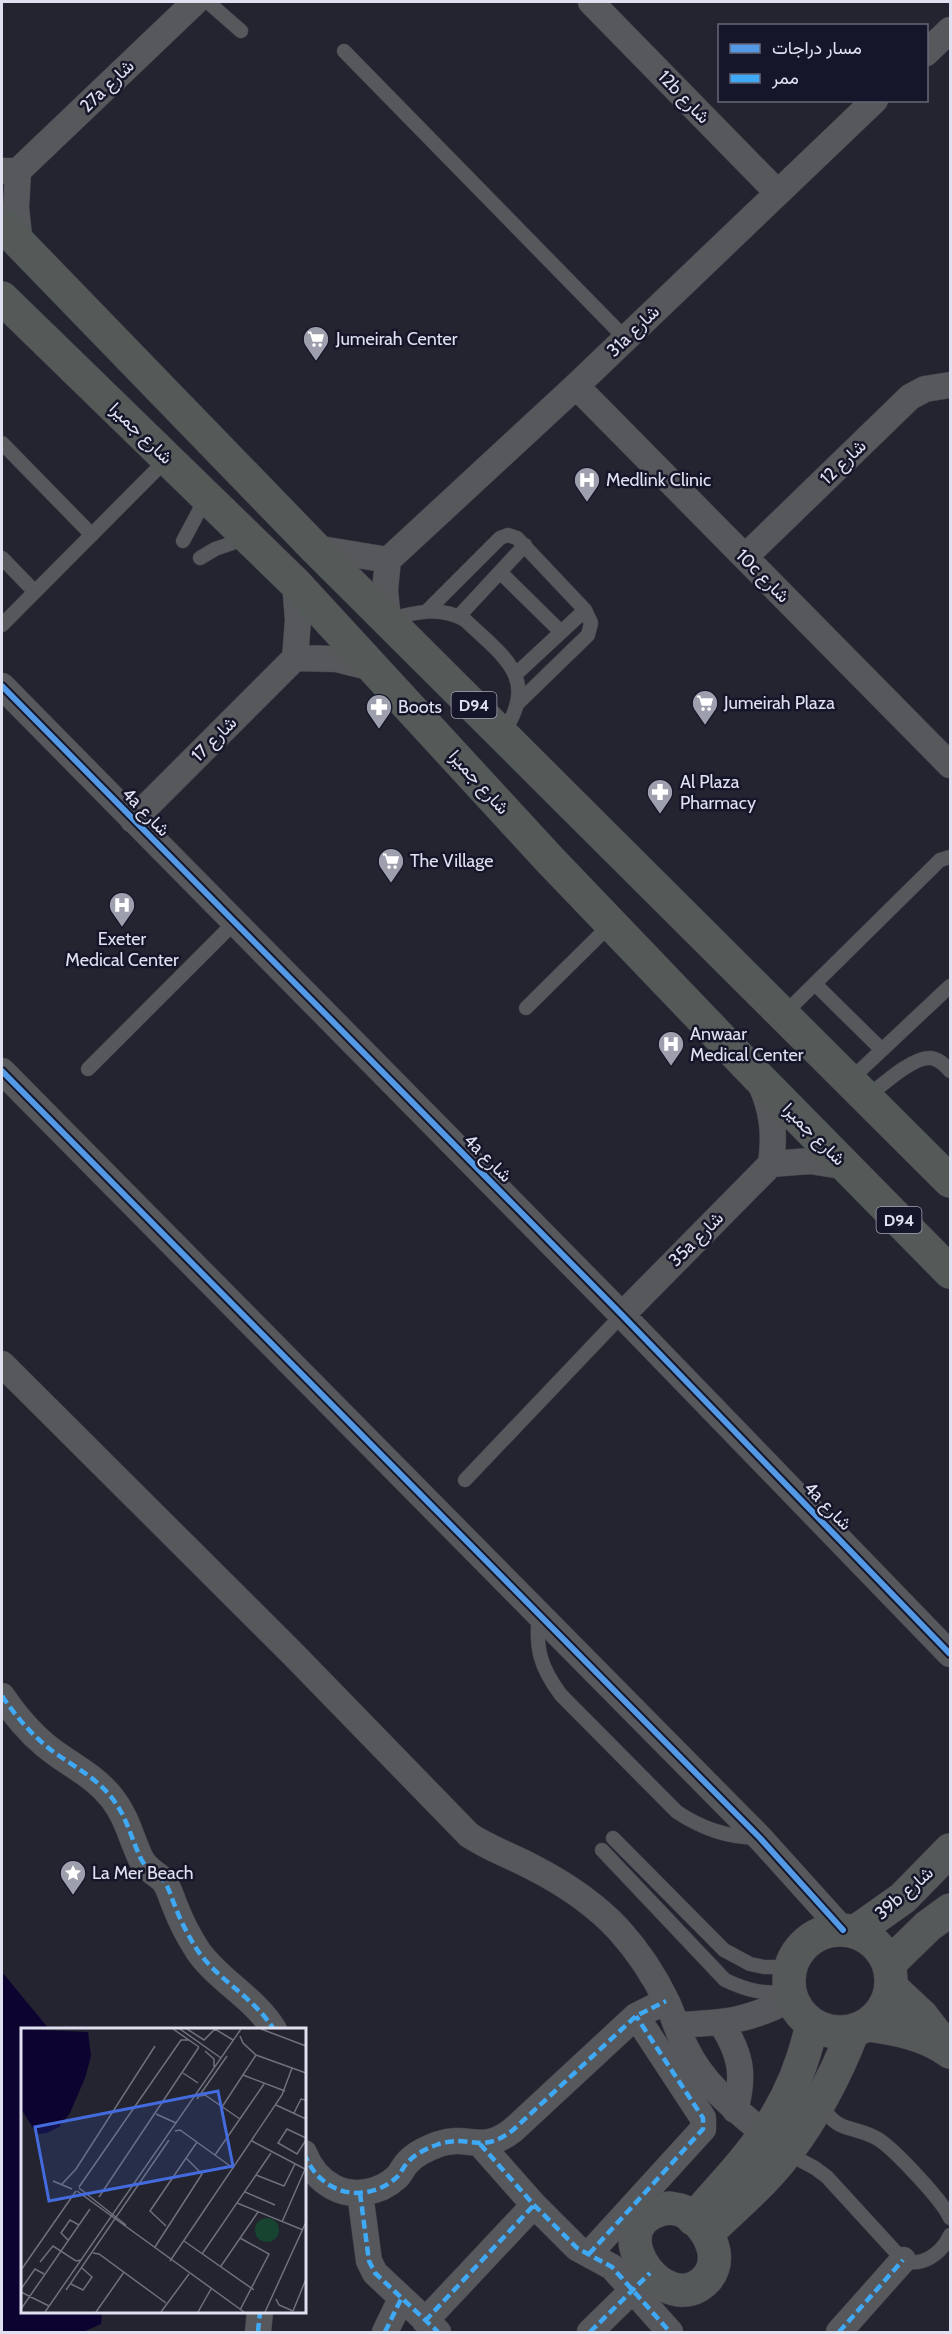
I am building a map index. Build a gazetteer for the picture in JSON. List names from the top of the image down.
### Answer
{
  "streets": {
    "main road": ["شارع جميرا", "D94"],
    "street": [
      "27a شارع",
      "12b شارع",
      "31a شارع",
      "شارع 12",
      "10c شارع",
      "شارع 17",
      "4a شارع",
      "35a شارع",
      "39b شارع"
    ]
  },
  "crossings": [
    ["27a شارع", "D94"],
    ["12b شارع", "31a شارع"],
    ["31a شارع", "10c شارع"],
    ["شارع 12", "10c شارع"],
    ["شارع 17", "4a شارع"],
    ["4a شارع", "35a شارع"]
  ],
  "places": {
    "supermarket": ["Jumeirah Center", "Jumeirah Plaza", "The Village"],
    "hospital": ["Medlink Clinic", "Exeter Medical Center", "Anwaar Medical Center"],
    "pharmacy": ["Boots", "Al Plaza Pharmacy"],
    "place": ["La Mer Beach"]
  },
  "legend": ["مسار دراجات", "ممر"]
}
